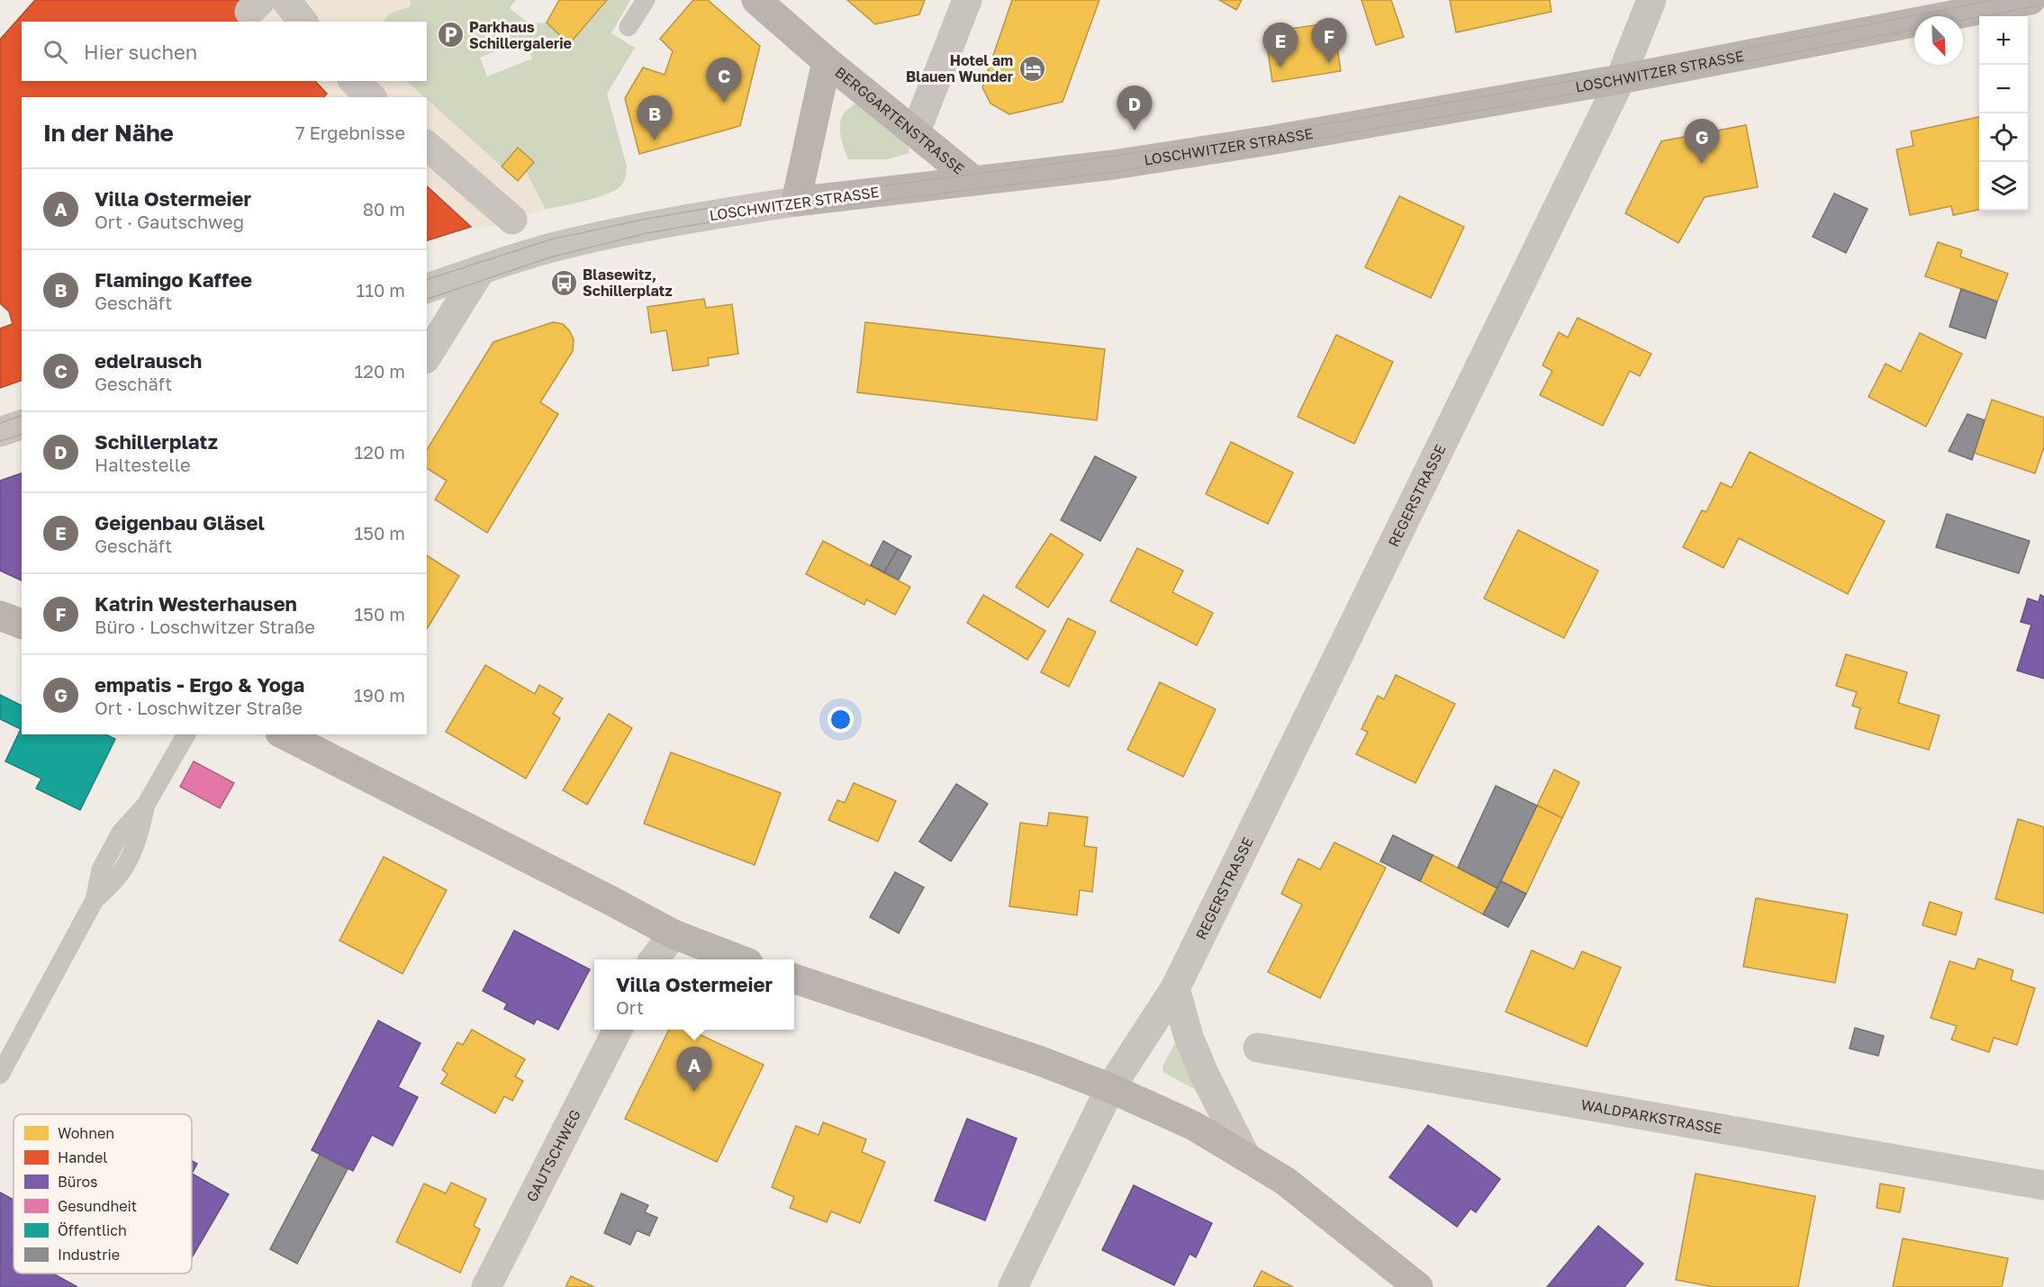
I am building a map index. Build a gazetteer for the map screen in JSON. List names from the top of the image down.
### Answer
{
  "streets": {
    "street": [
      "LOSCHWITZER STRASSE",
      "BERGGARTENSTRASSE",
      "REGERSTRASSE",
      "WALDPARKSTRASSE",
      "GAUTSCHWEG"
    ]
  },
  "crossings": [
    ["LOSCHWITZER STRASSE", "BERGGARTENSTRASSE"],
    ["LOSCHWITZER STRASSE", "REGERSTRASSE"]
  ],
  "places": {
    "parking": ["Parkhaus Schillergalerie"],
    "hotel": ["Hotel am Blauen Wunder"],
    "bus stop": ["Blasewitz, Schillerplatz"]
  },
  "legend": [
    "Wohnen",
    "Handel",
    "Büros",
    "Gesundheit",
    "Öffentlich",
    "Industrie"
  ],
  "north": "bottom right",
  "page": {
    "map_buttons": ["+", "−"],
    "pins": [
      "F",
      "E",
      "C",
      "D",
      "B",
      "G",
      "A"
    ],
    "search": "Hier suchen",
    "heading": ["In der Nähe", "7 Ergebnisse"],
    "list": [
      {
        "mark": "A",
        "name": "Villa Ostermeier",
        "note": "Ort · Gautschweg",
        "value": "80 m"
      },
      {
        "mark": "B",
        "name": "Flamingo Kaffee",
        "note": "Geschäft",
        "value": "110 m"
      },
      {
        "mark": "C",
        "name": "edelrausch",
        "note": "Geschäft",
        "value": "120 m"
      },
      {
        "mark": "D",
        "name": "Schillerplatz",
        "note": "Haltestelle",
        "value": "120 m"
      },
      {
        "mark": "E",
        "name": "Geigenbau Gläsel",
        "note": "Geschäft",
        "value": "150 m"
      },
      {
        "mark": "F",
        "name": "Katrin Westerhausen",
        "note": "Büro · Loschwitzer Straße",
        "value": "150 m"
      },
      {
        "mark": "G",
        "name": "empatis - Ergo & Yoga",
        "note": "Ort · Loschwitzer Straße",
        "value": "190 m"
      }
    ],
    "popup": ["Villa Ostermeier", "Ort"]
  }
}
